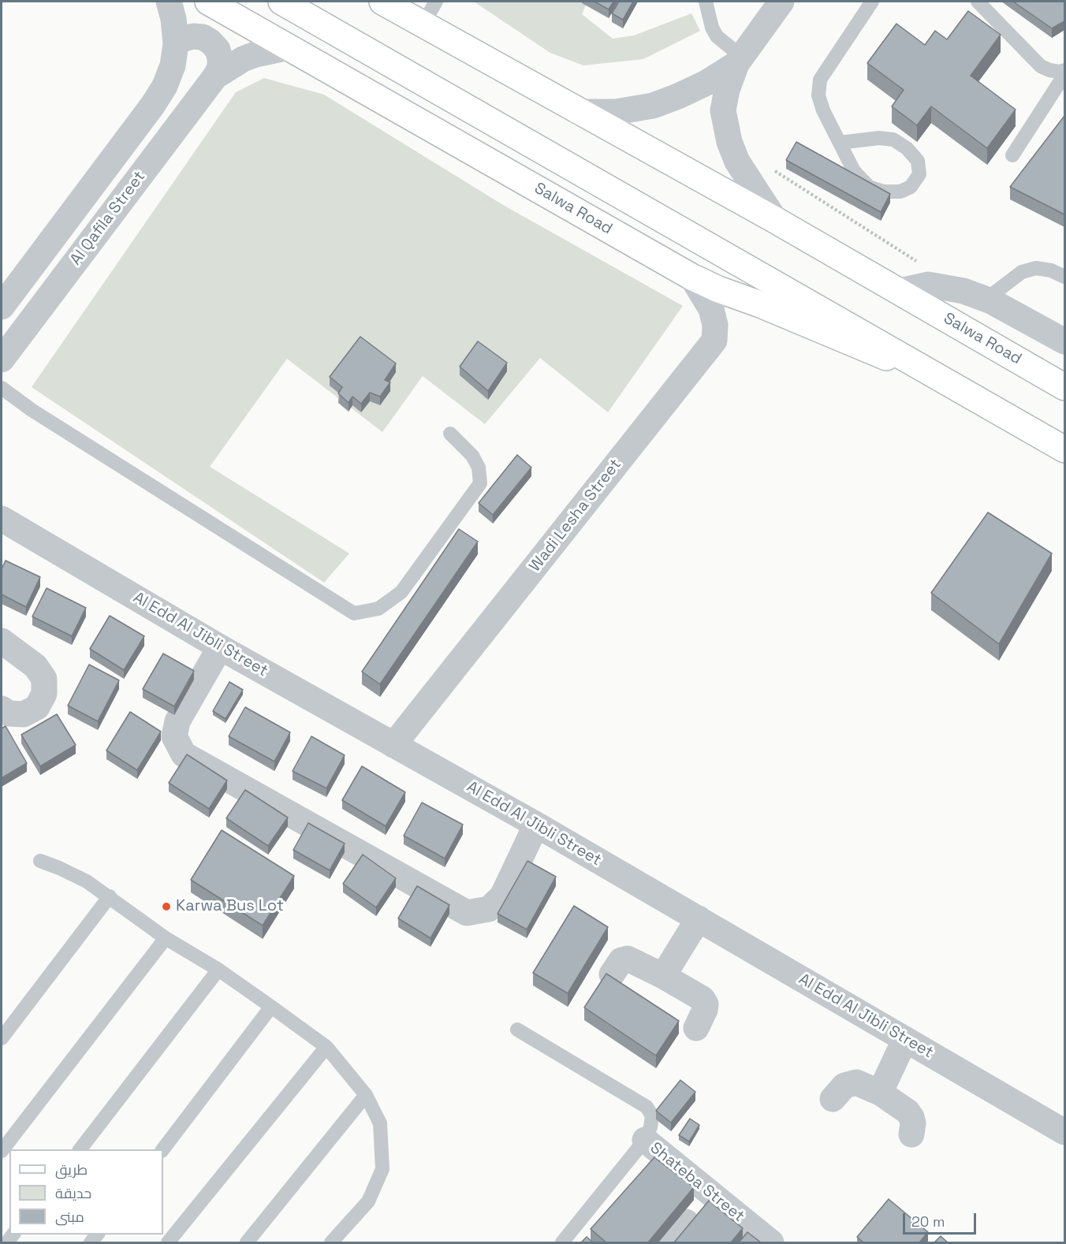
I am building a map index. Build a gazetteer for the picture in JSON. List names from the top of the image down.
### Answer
{
  "streets": {
    "main road": ["Salwa Road"],
    "street": [
      "Al Qafila Street",
      "Wadi Lesha Street",
      "Al Edd Al Jibli Street",
      "Shateba Street"
    ]
  },
  "crossings": [
    ["Salwa Road", "Al Qafila Street"],
    ["Salwa Road", "Wadi Lesha Street"],
    ["Wadi Lesha Street", "Al Edd Al Jibli Street"]
  ],
  "places": ["Karwa Bus Lot"],
  "legend": ["طريق", "حديقة", "مبنى"],
  "scale_bar": "20 m"
}
